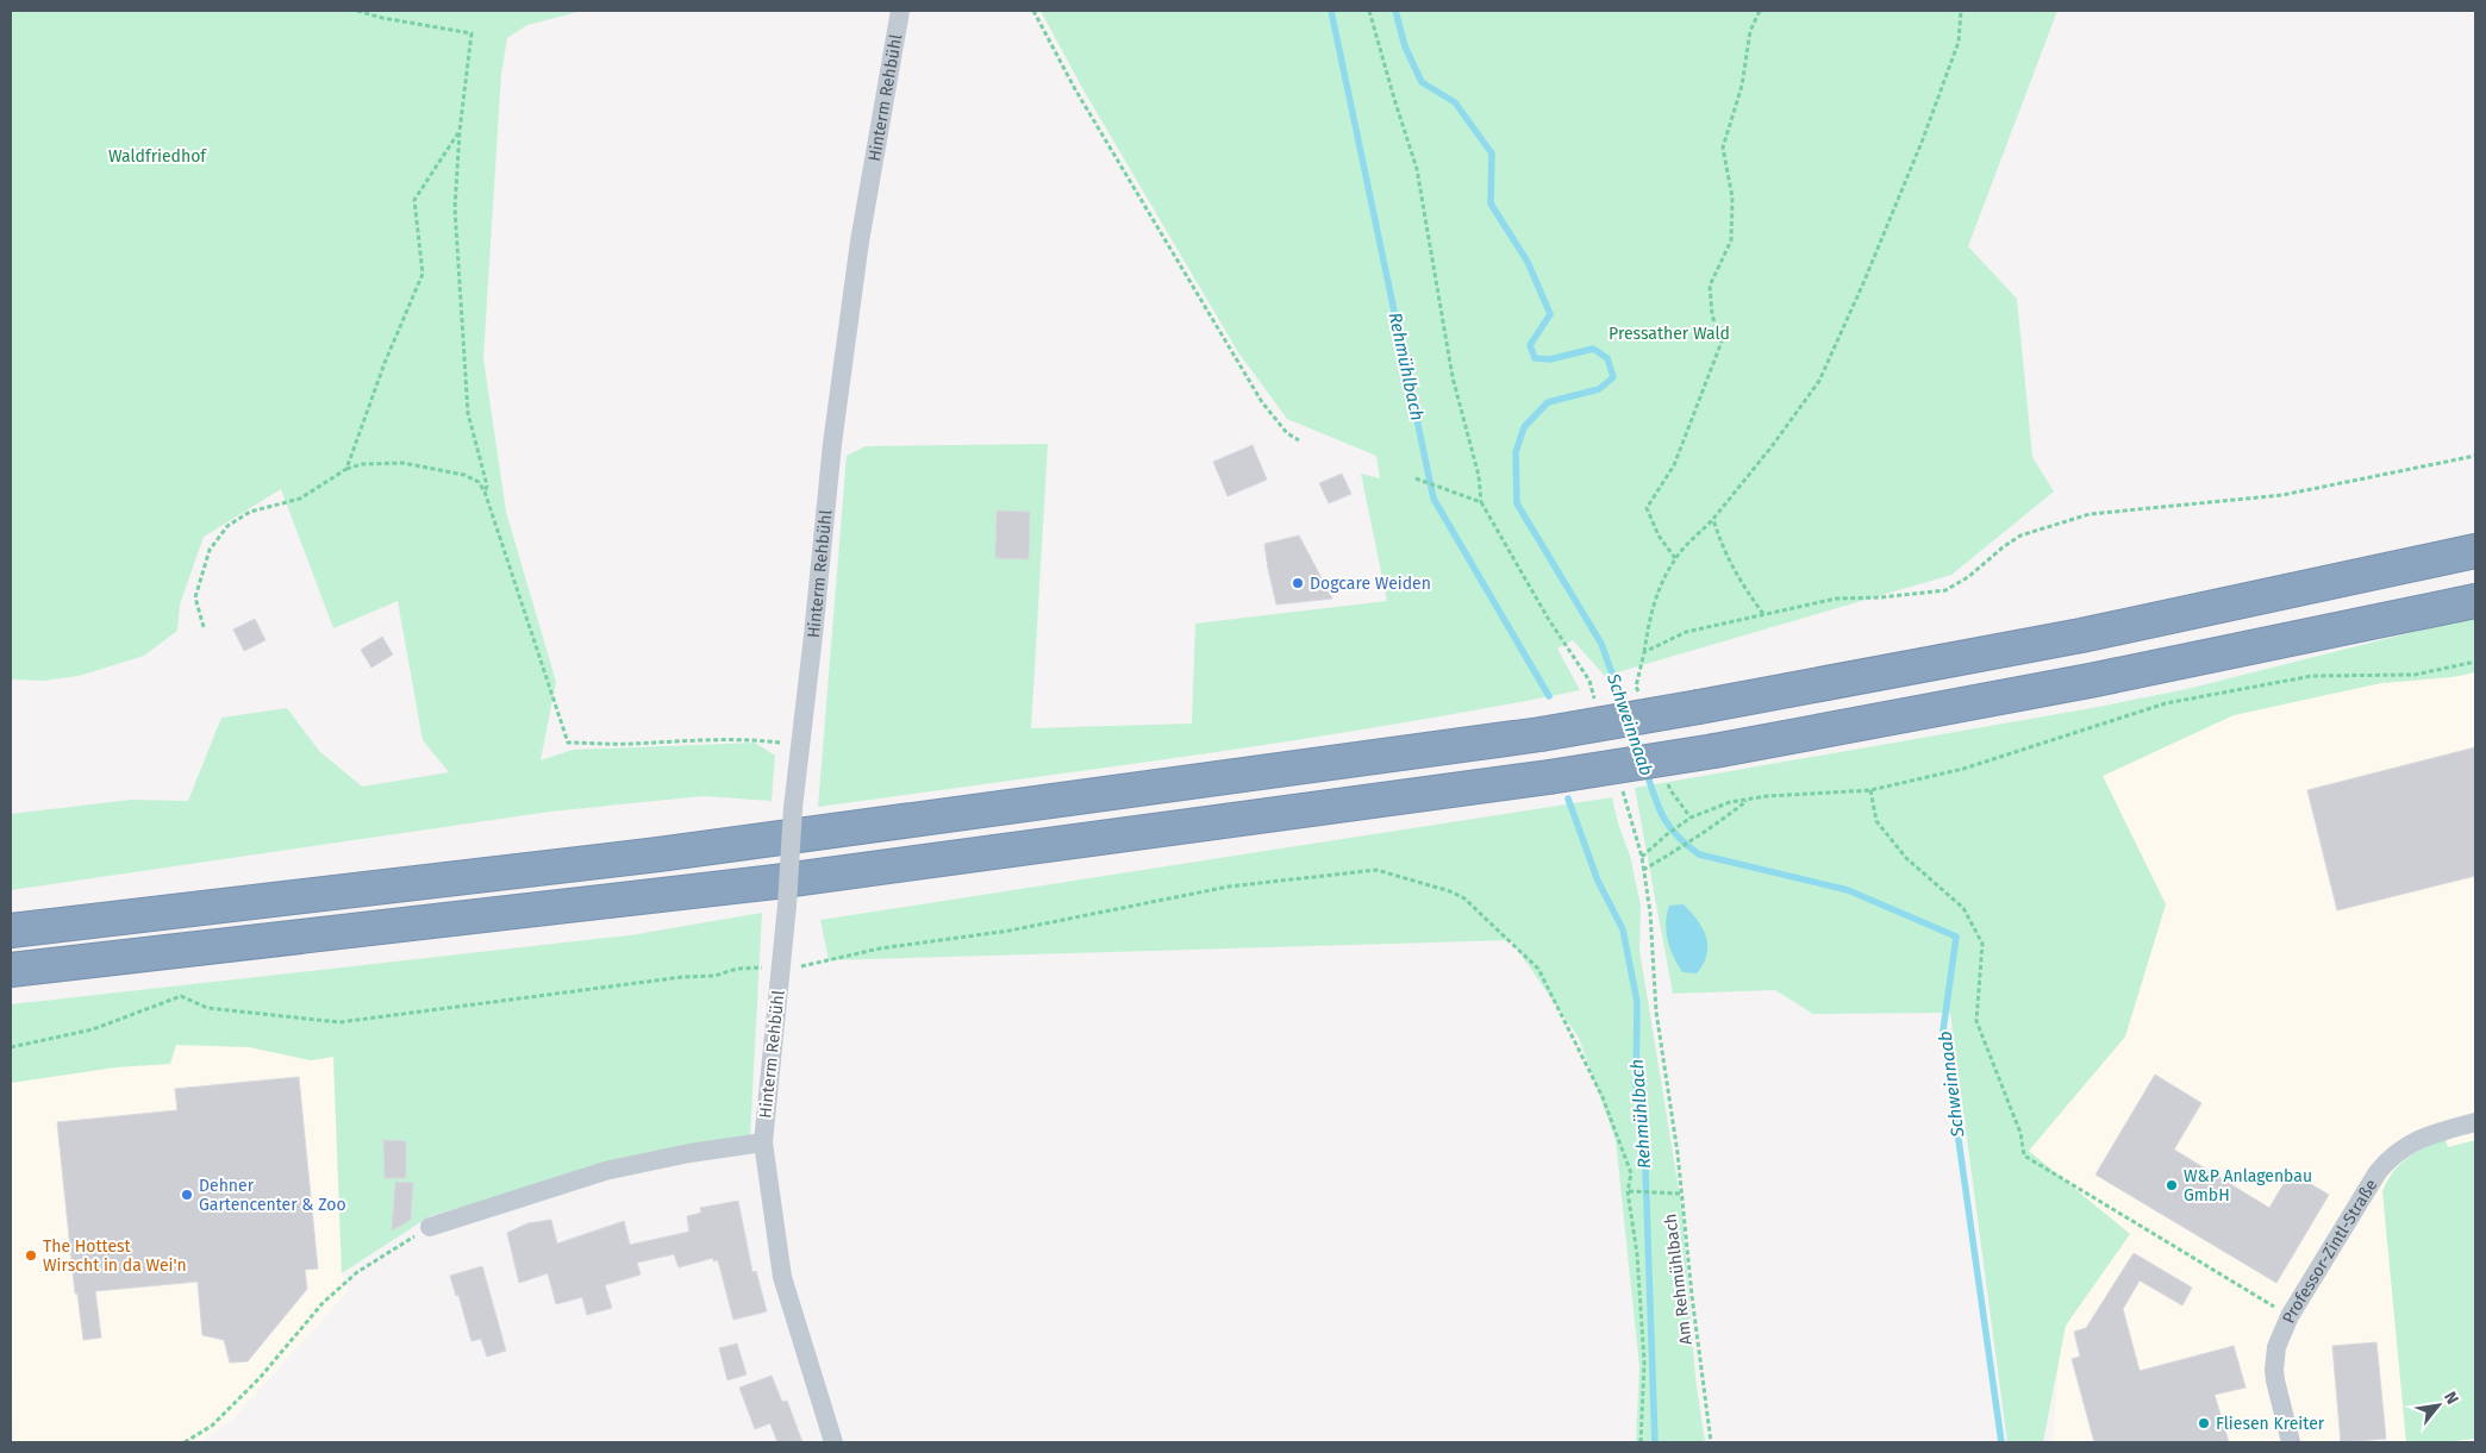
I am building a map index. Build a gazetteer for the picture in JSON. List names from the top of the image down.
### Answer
{
  "streets": {
    "street": ["Hinterm Rehbühl", "Professor-Zintl-Straße"],
    "path": ["Am Rehmühlbach"]
  },
  "water": ["Rehmühlbach", "Schweinnaab"],
  "parks": ["Waldfriedhof", "Pressather Wald"],
  "places": [
    "Dogcare Weiden",
    "W&P Anlagenbau GmbH",
    "Dehner Gartencenter & Zoo",
    "The Hottest Wirscht in da Wei'n",
    "Fliesen Kreiter"
  ],
  "north": "top right"
}
